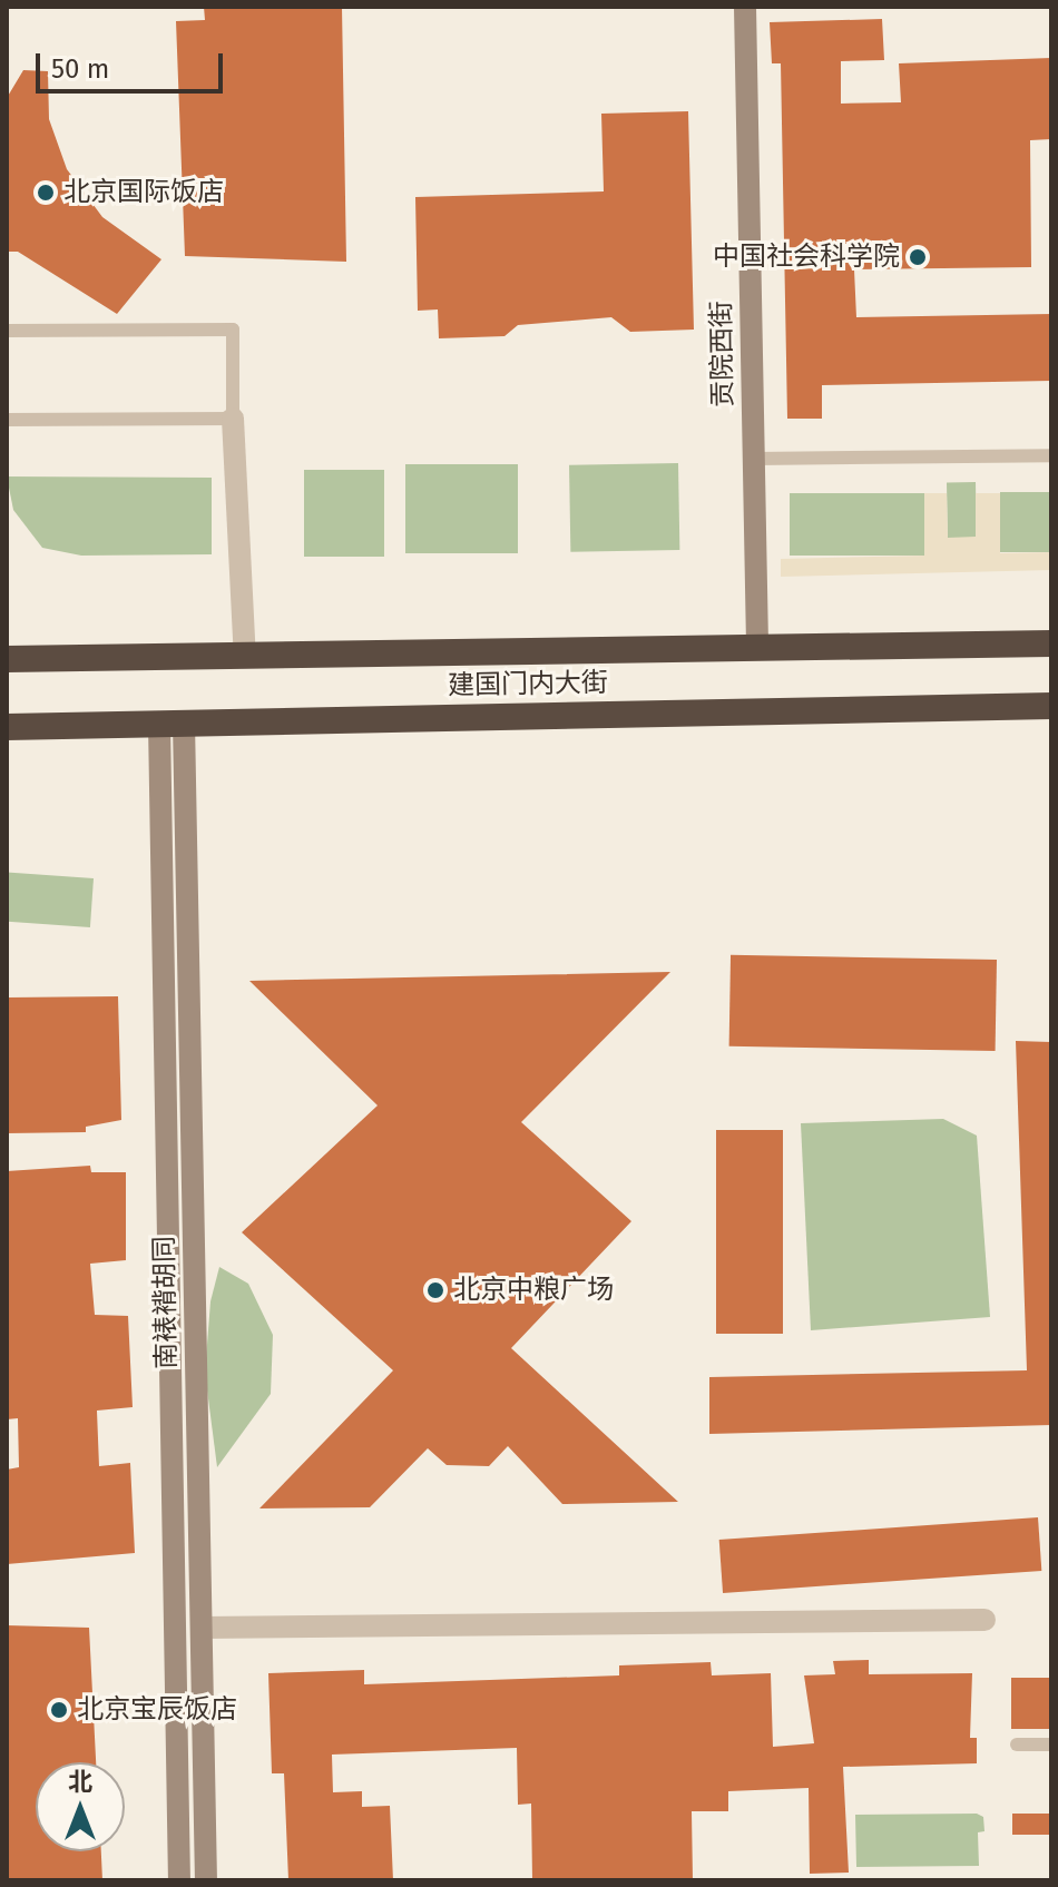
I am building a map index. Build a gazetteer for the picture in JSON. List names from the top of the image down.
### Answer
{
  "streets": {
    "highway": ["建国门内大街"],
    "street": ["贡院西街", "南裱褙胡同"]
  },
  "crossings": [
    ["贡院西街", "建国门内大街"],
    ["建国门内大街", "南裱褙胡同"]
  ],
  "places": [
    "北京国际饭店",
    "中国社会科学院",
    "北京中粮广场",
    "北京宝辰饭店"
  ],
  "scale_bar": "50 m",
  "north": "top"
}
